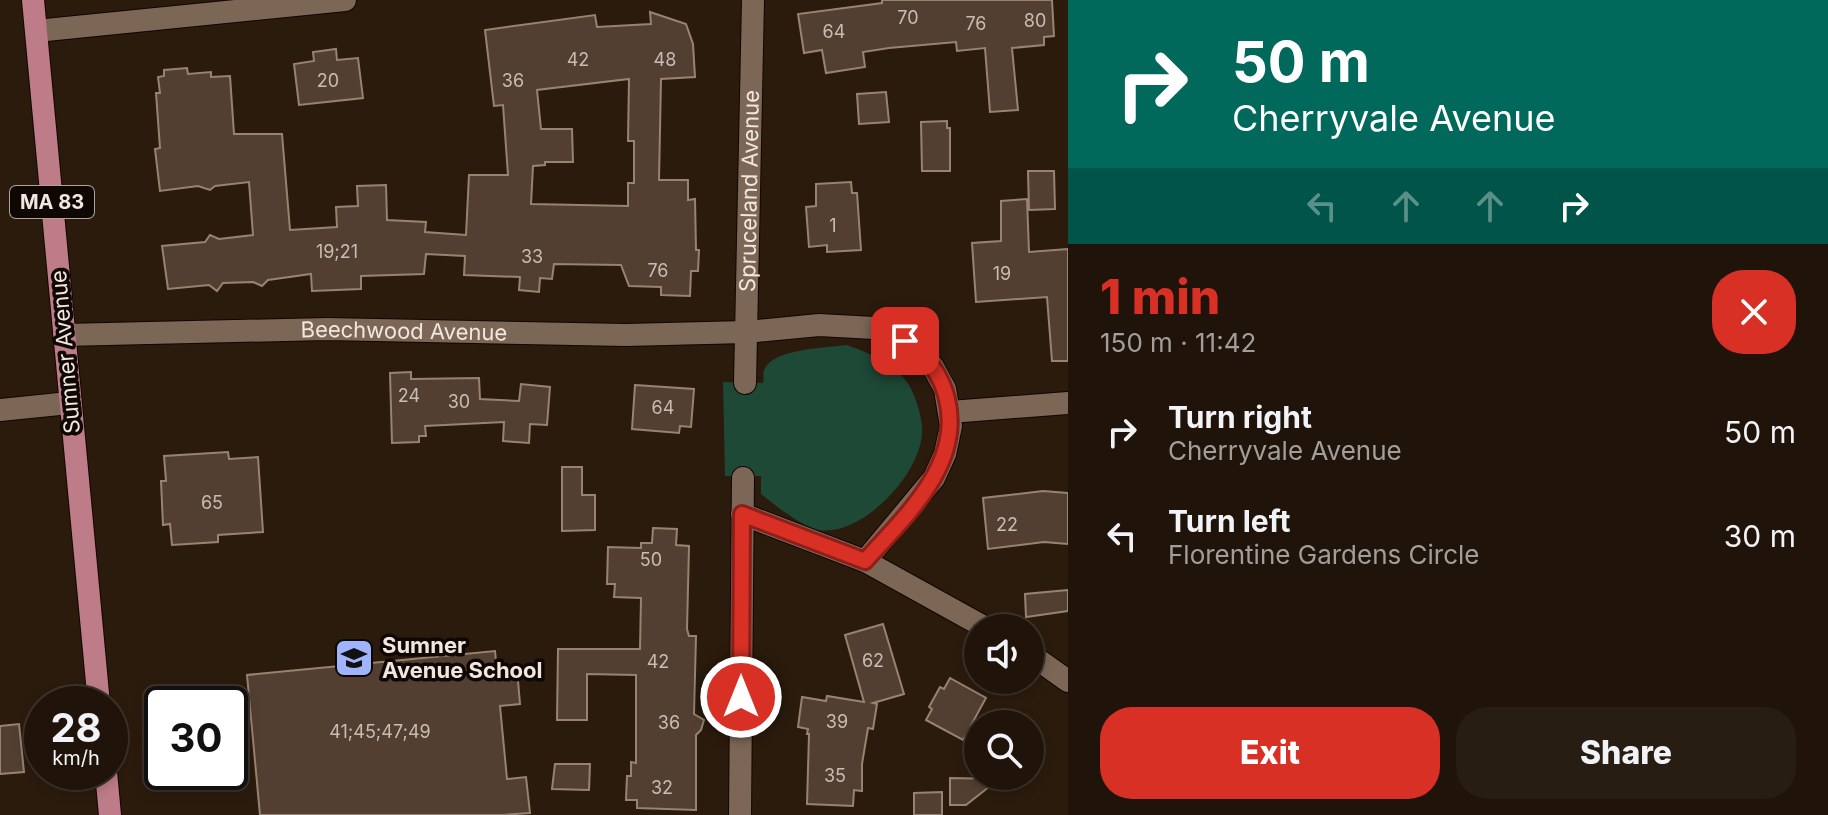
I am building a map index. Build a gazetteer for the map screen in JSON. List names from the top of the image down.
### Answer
{
  "streets": {
    "main road": ["MA 83", "Sumner Avenue"],
    "street": ["Spruceland Avenue", "Beechwood Avenue"]
  },
  "crossings": [
    ["Spruceland Avenue", "Beechwood Avenue"],
    ["Beechwood Avenue", "Sumner Avenue"]
  ],
  "places": {
    "school or university": ["Sumner Avenue School"]
  },
  "house_numbers": [
    "70",
    "80",
    "76",
    "64",
    "42",
    "48",
    "20",
    "36",
    "1",
    "19;21",
    "33",
    "76",
    "19",
    "24",
    "30",
    "64",
    "65",
    "22",
    "50",
    "62",
    "42",
    "39",
    "36",
    "41;45;47;49",
    "35",
    "32"
  ],
  "page": {
    "turn": ["50 m", "Cherryvale Avenue"],
    "heading": ["1 min", "150 m · 11:42"],
    "list": [
      {
        "name": "Turn right",
        "note": "Cherryvale Avenue",
        "value": "50 m"
      },
      {
        "name": "Turn left",
        "note": "Florentine Gardens Circle",
        "value": "30 m"
      }
    ],
    "speed": "28 km/h",
    "limit": "30",
    "buttons": ["Exit", "Share"]
  }
}
